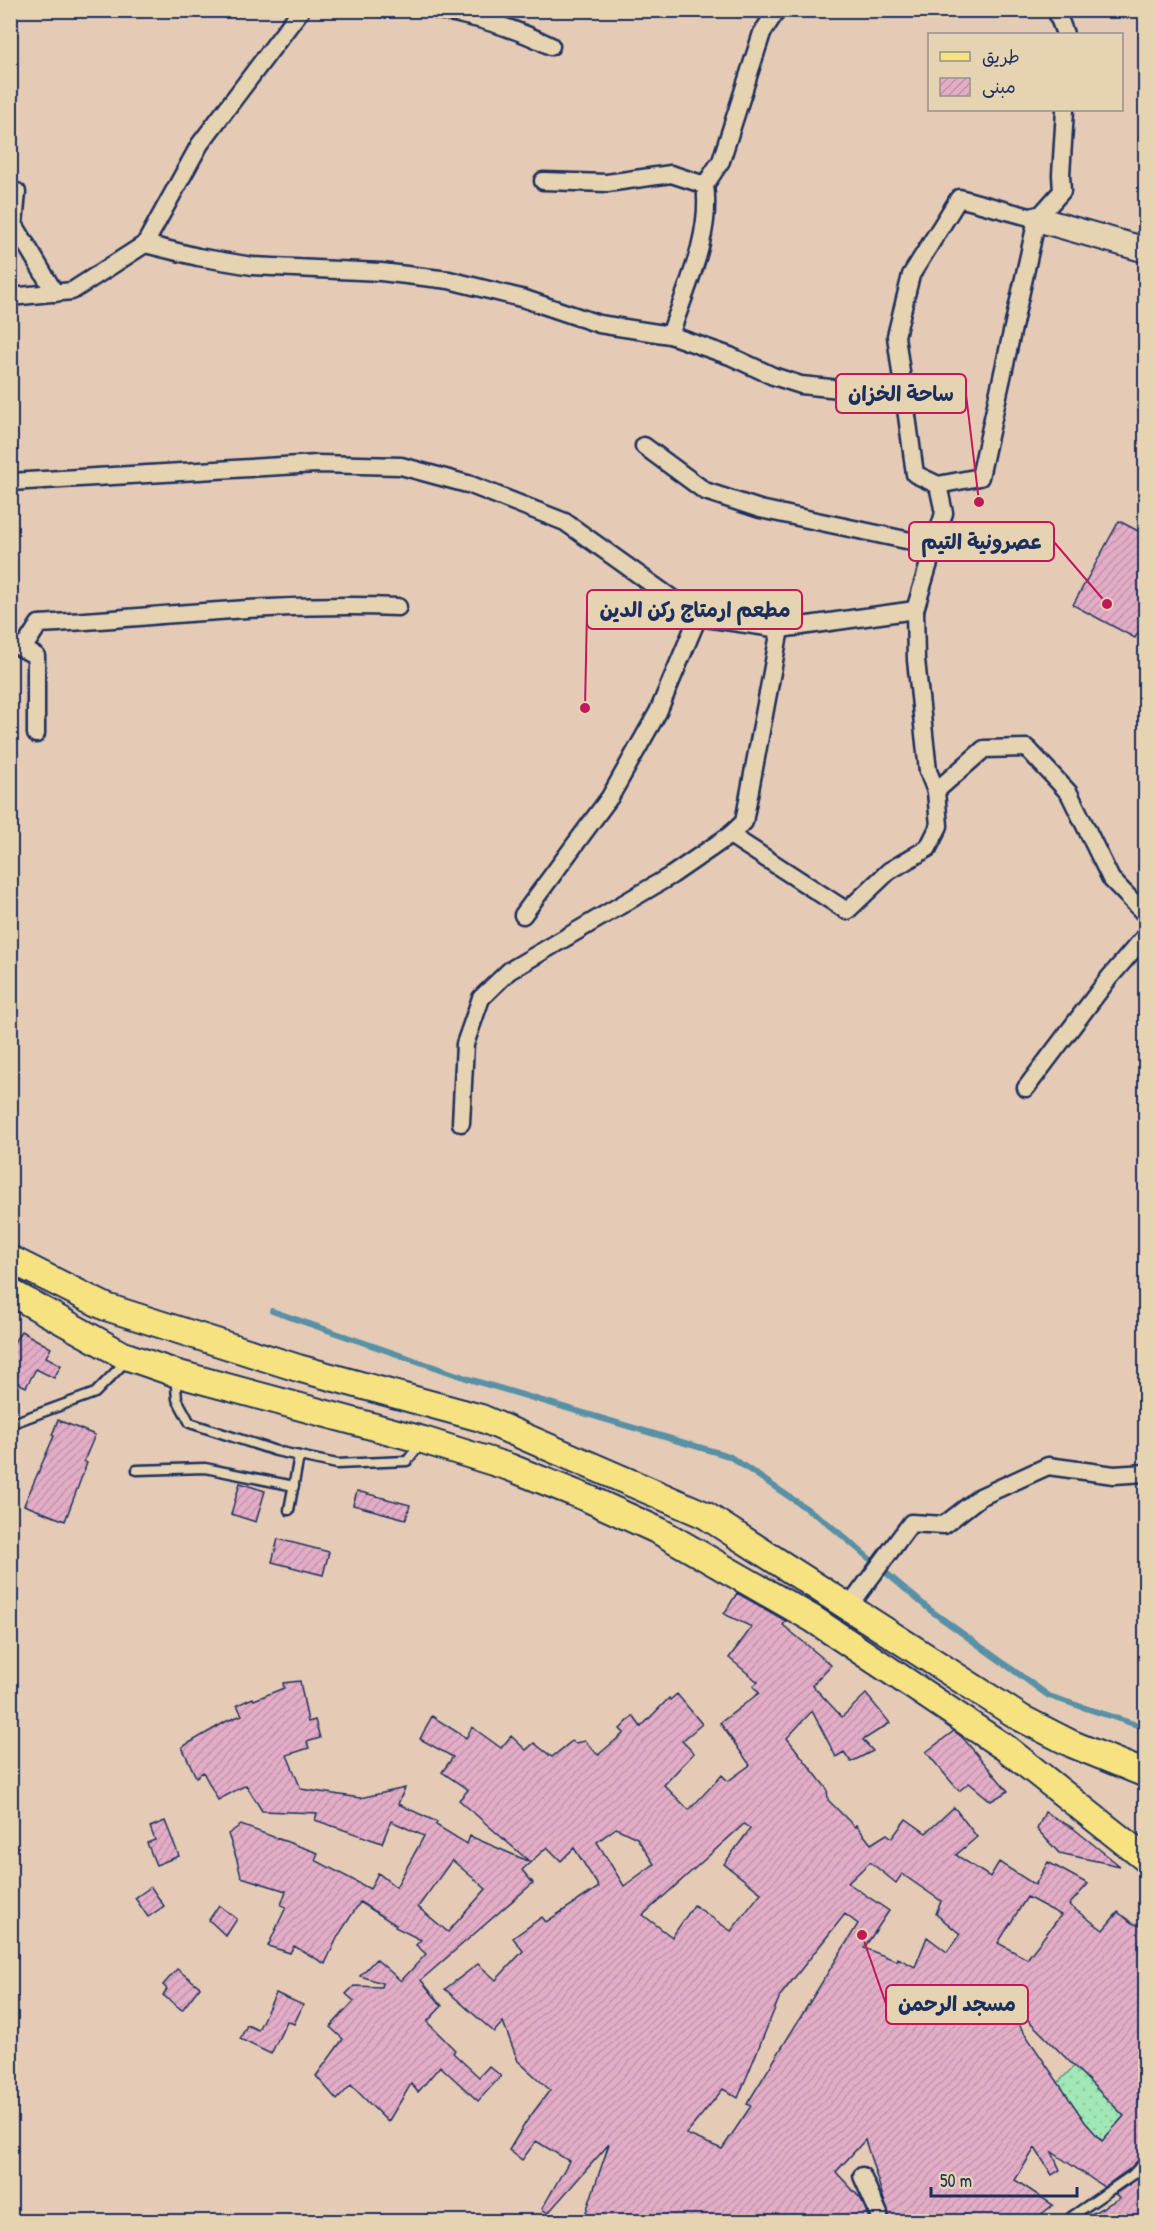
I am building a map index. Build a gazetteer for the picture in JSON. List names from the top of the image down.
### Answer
{
  "places": [
    "ساحة الخزان",
    "عصرونية التيم",
    "مطعم ارمتاج ركن الدين",
    "مسجد الرحمن"
  ],
  "legend": ["طريق", "مبنى"],
  "scale_bar": "50 m"
}
